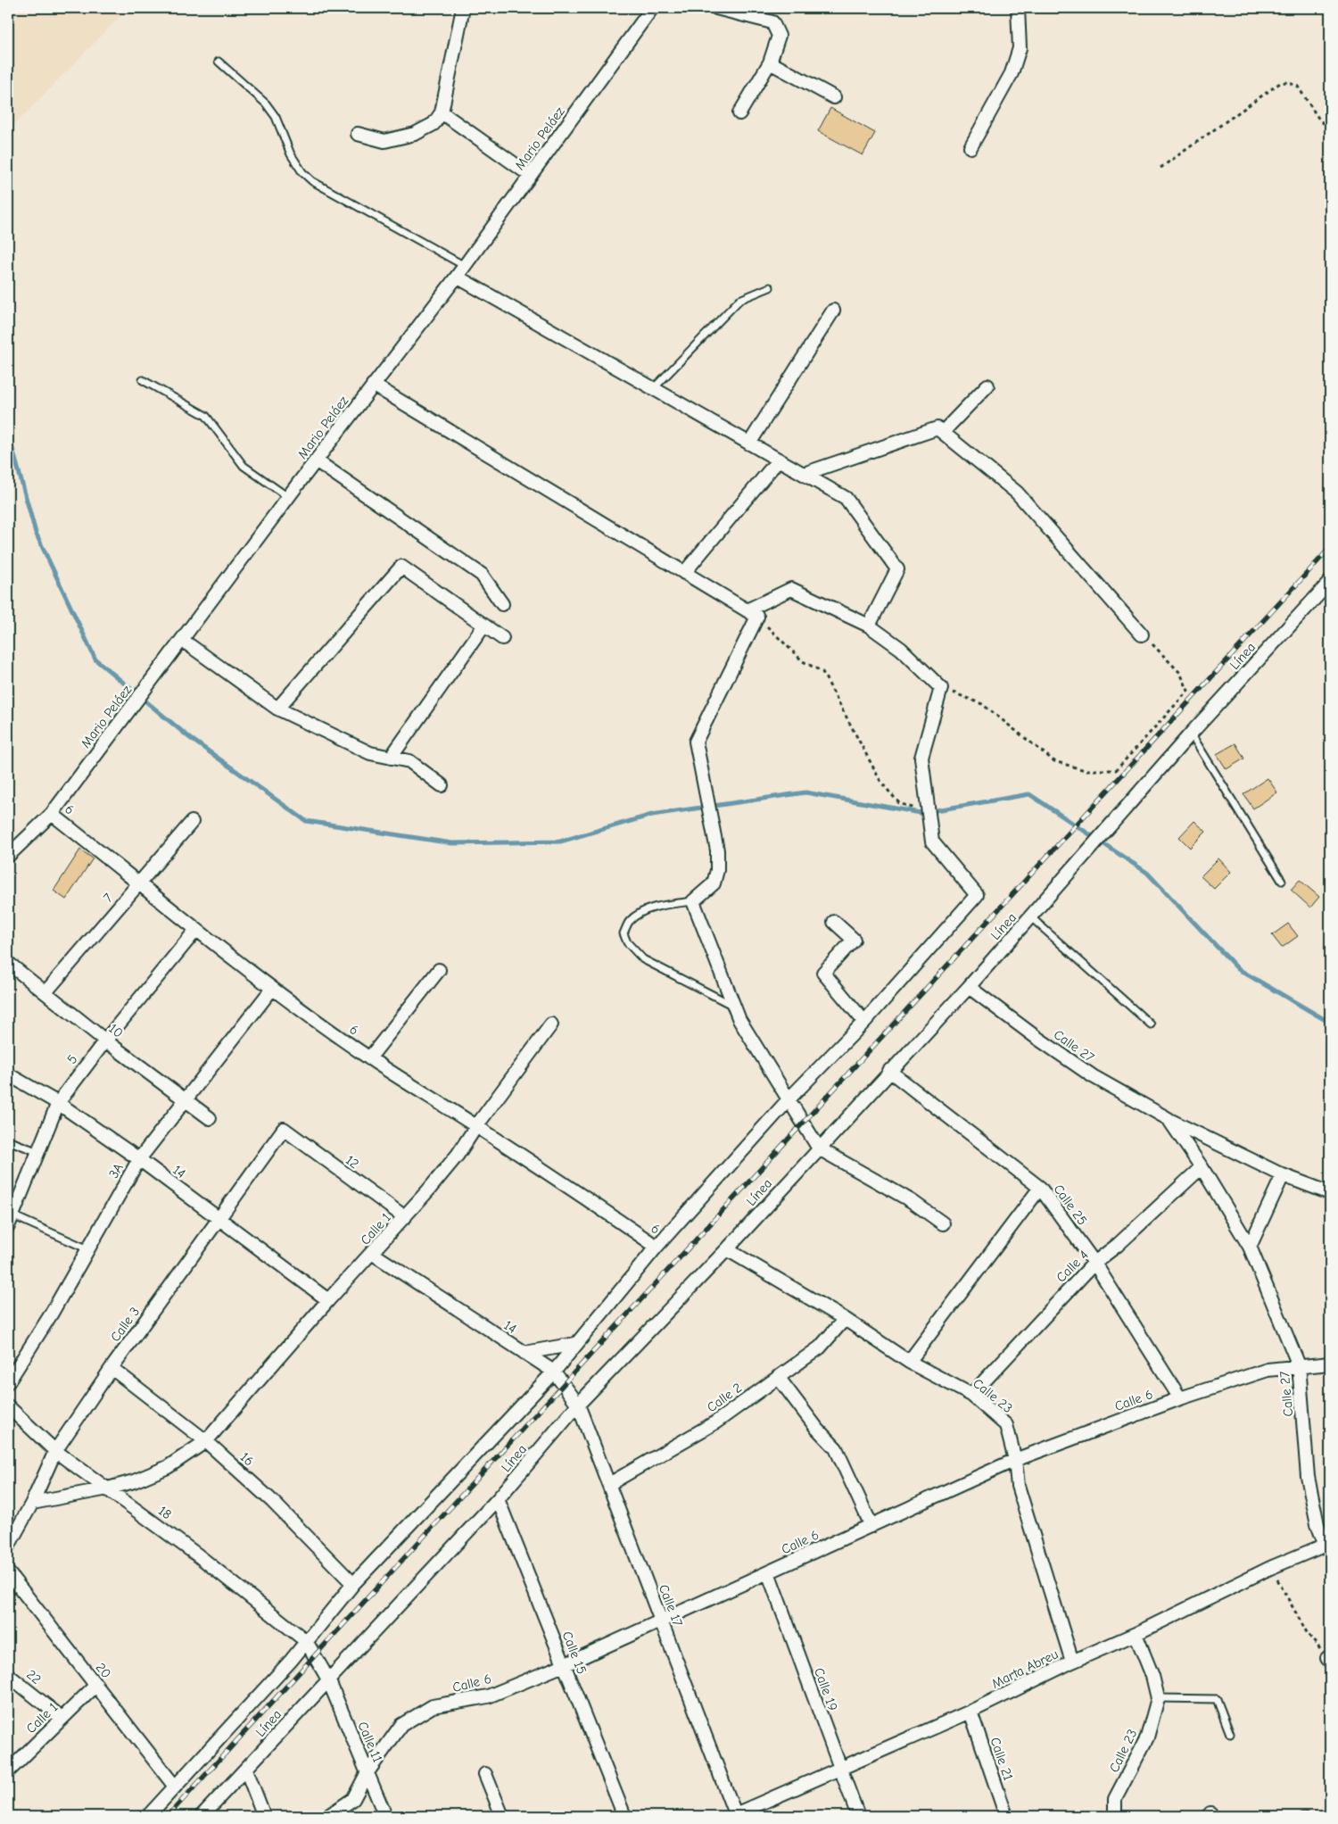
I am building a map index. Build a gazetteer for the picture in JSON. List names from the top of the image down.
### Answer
{
  "streets": {
    "street": [
      "Mario Peláez",
      "Línea",
      "6",
      "7",
      "10",
      "Calle 27",
      "5",
      "12",
      "3A",
      "14",
      "Calle 25",
      "Calle 1",
      "Calle 4",
      "Calle 3",
      "Calle 23",
      "Calle 2",
      "Calle 6",
      "16",
      "18",
      "Calle 17",
      "Calle 15",
      "Marta Abreu",
      "20",
      "22",
      "Calle 19",
      "Calle 11",
      "Calle 21"
    ]
  },
  "crossings": [
    ["Mario Peláez", "6"],
    ["Línea", "6"],
    ["Línea", "Calle 27"],
    ["Línea", "14"],
    ["Línea", "Calle 25"],
    ["Línea", "Calle 23"],
    ["Línea", "16"],
    ["Línea", "18"],
    ["Línea", "Calle 17"],
    ["Línea", "Calle 15"],
    ["Línea", "20"],
    ["Línea", "Calle 11"],
    ["6", "7"],
    ["6", "5"],
    ["6", "3A"],
    ["6", "Calle 1"],
    ["7", "10"],
    ["10", "5"],
    ["10", "3A"],
    ["Calle 27", "Calle 4"],
    ["Calle 27", "Calle 6"],
    ["Calle 27", "Marta Abreu"],
    ["5", "14"],
    ["12", "Calle 1"],
    ["12", "Calle 3"],
    ["3A", "14"],
    ["14", "Calle 1"],
    ["14", "Calle 3"],
    ["14", "Calle 17"],
    ["Calle 25", "Calle 4"],
    ["Calle 25", "Calle 6"],
    ["Calle 1", "Calle 3"],
    ["Calle 1", "16"],
    ["Calle 1", "18"],
    ["Calle 1", "20"],
    ["Calle 1", "22"],
    ["Calle 4", "Calle 23"],
    ["Calle 3", "16"],
    ["Calle 3", "18"],
    ["Calle 23", "Calle 2"],
    ["Calle 23", "Calle 6"],
    ["Calle 23", "Marta Abreu"],
    ["Calle 2", "Calle 17"],
    ["Calle 6", "Calle 17"],
    ["Calle 6", "Calle 15"],
    ["Calle 6", "Calle 19"],
    ["Calle 6", "Calle 11"],
    ["18", "Calle 11"],
    ["Calle 17", "Marta Abreu"],
    ["Marta Abreu", "Calle 19"],
    ["Marta Abreu", "Calle 21"]
  ]
}
